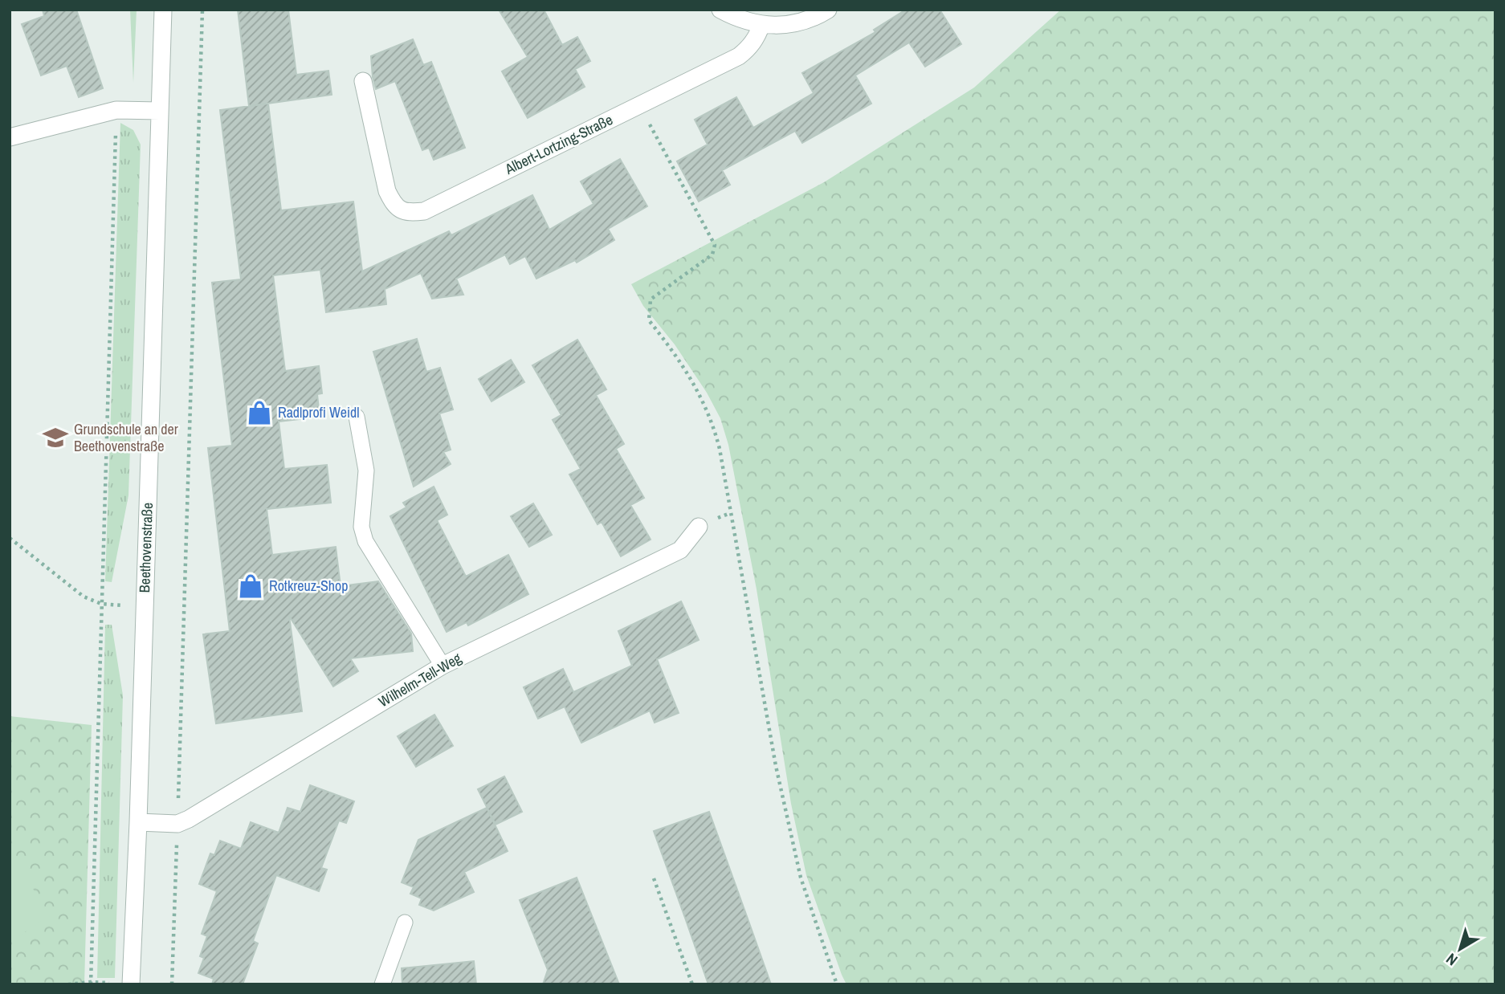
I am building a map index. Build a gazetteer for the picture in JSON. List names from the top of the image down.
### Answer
{
  "streets": {
    "street": ["Albert-Lortzing-Straße", "Beethovenstraße", "Wilhelm-Tell-Weg"]
  },
  "places": {
    "shop": ["Radlprofi Weidl", "Rotkreuz-Shop"],
    "school or university": ["Grundschule an der Beethovenstraße"]
  },
  "north": "bottom left"
}
